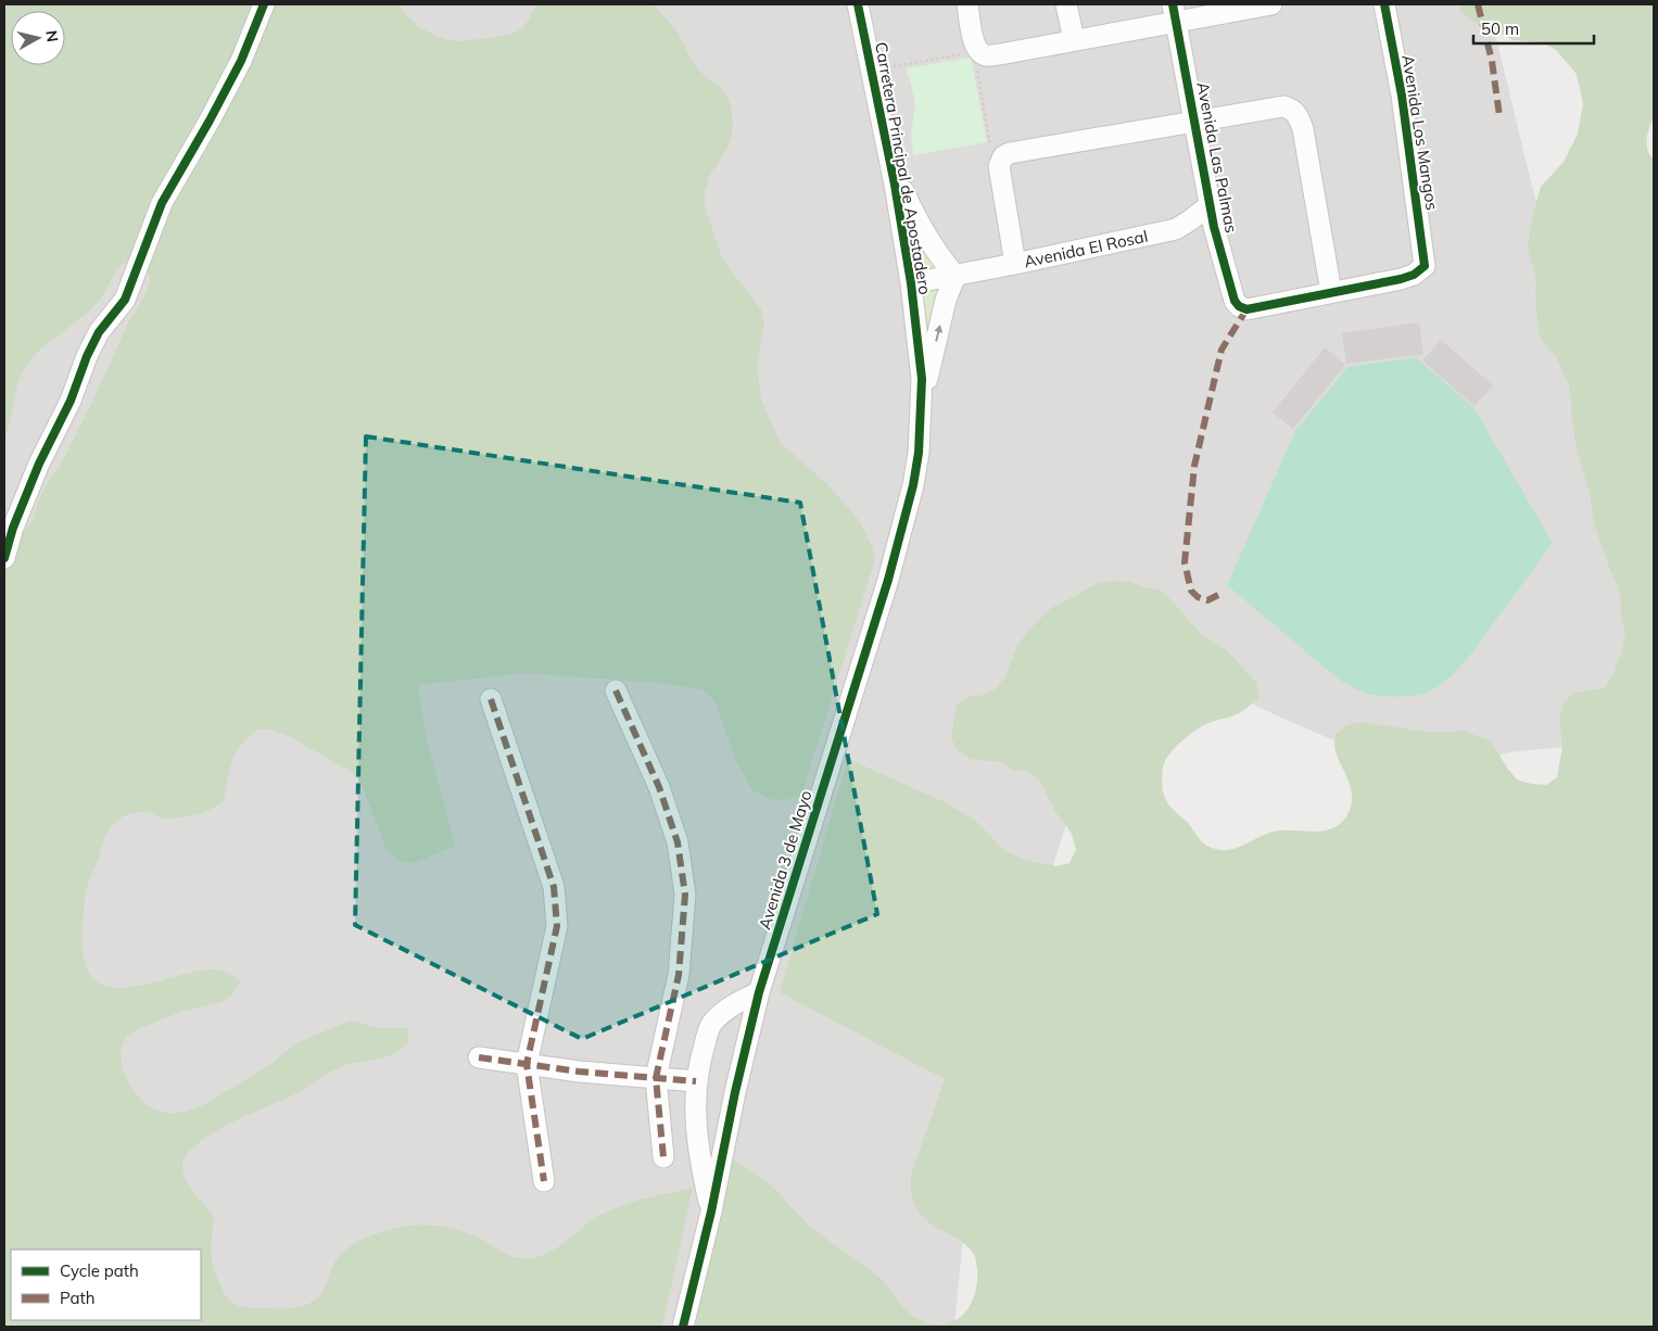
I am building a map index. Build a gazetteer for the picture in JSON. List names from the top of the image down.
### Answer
{
  "streets": {
    "street": [
      "Avenida Los Mangos",
      "Avenida Las Palmas",
      "Carretera Principal de Apostadero",
      "Avenida El Rosal",
      "Avenida 3 de Mayo"
    ]
  },
  "crossings": [
    ["Avenida Los Mangos", "Avenida Las Palmas"],
    ["Avenida Las Palmas", "Avenida El Rosal"],
    ["Carretera Principal de Apostadero", "Avenida El Rosal"],
    ["Carretera Principal de Apostadero", "Avenida 3 de Mayo"]
  ],
  "legend": ["Cycle path", "Path"],
  "scale_bar": "50 m",
  "north": "right"
}
